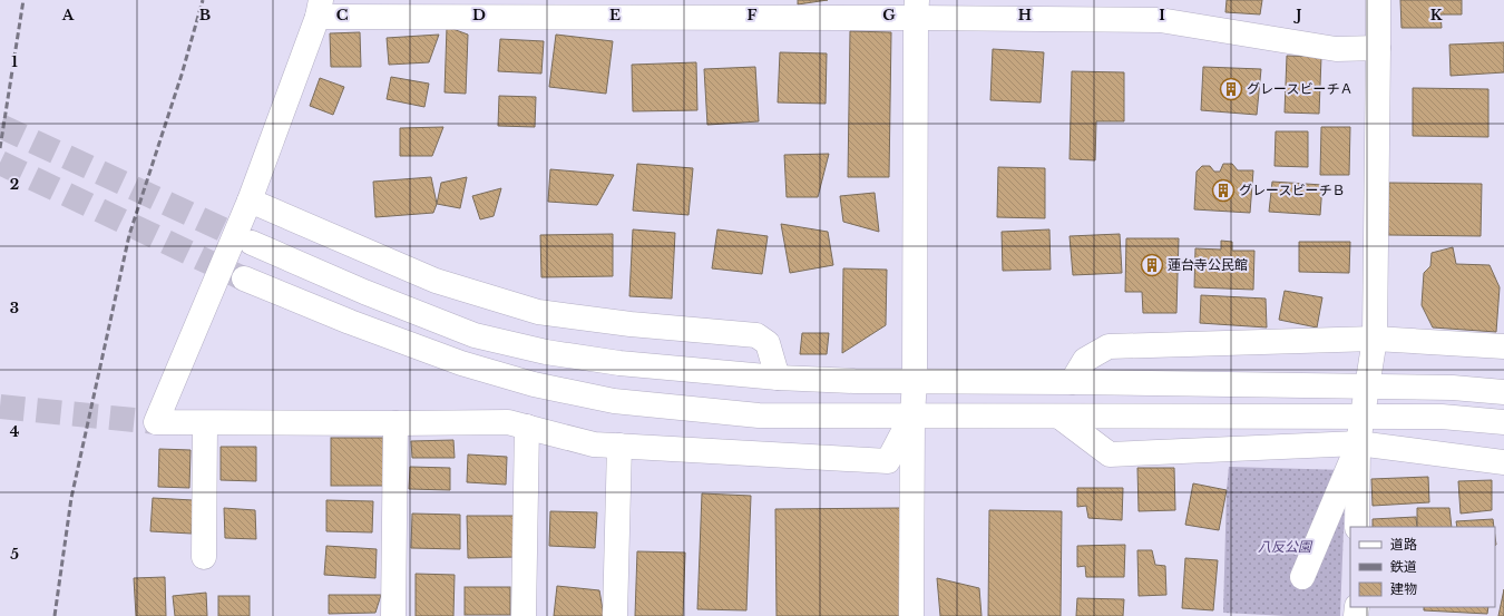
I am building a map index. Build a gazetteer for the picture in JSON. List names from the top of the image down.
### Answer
{
  "parks": ["八反公園"],
  "places": {
    "building": ["グレースビーチＡ", "グレースビーチＢ", "蓮台寺公民館"]
  },
  "legend": ["道路", "鉄道", "建物"],
  "grid": {
    "columns": [
      "A",
      "B",
      "C",
      "D",
      "E",
      "F",
      "G",
      "H",
      "I",
      "J",
      "K"
    ],
    "rows": [
      "1",
      "2",
      "3",
      "4",
      "5"
    ]
  }
}
